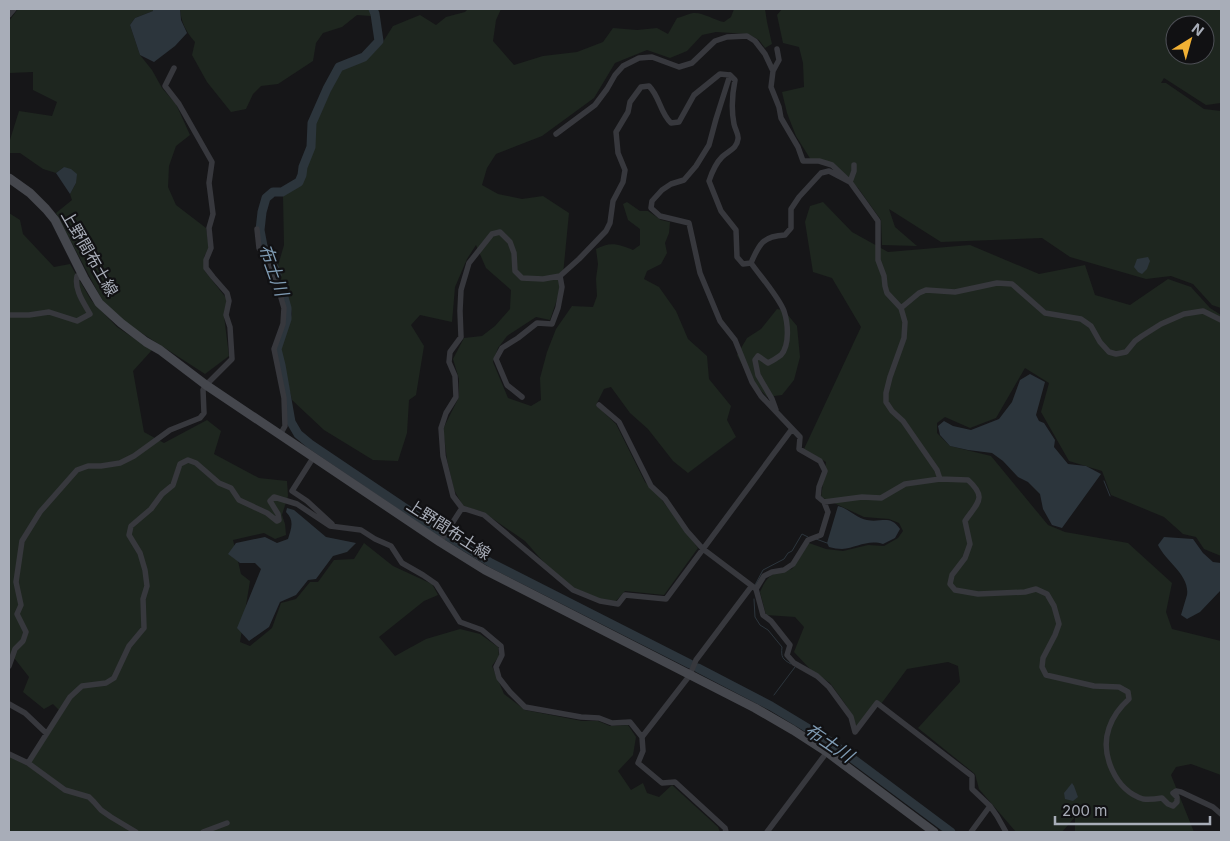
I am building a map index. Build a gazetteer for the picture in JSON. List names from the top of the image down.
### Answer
{
  "streets": {
    "main road": ["上野間布土線"]
  },
  "water": ["布土川"],
  "scale_bar": "200 m",
  "north": "top right"
}
